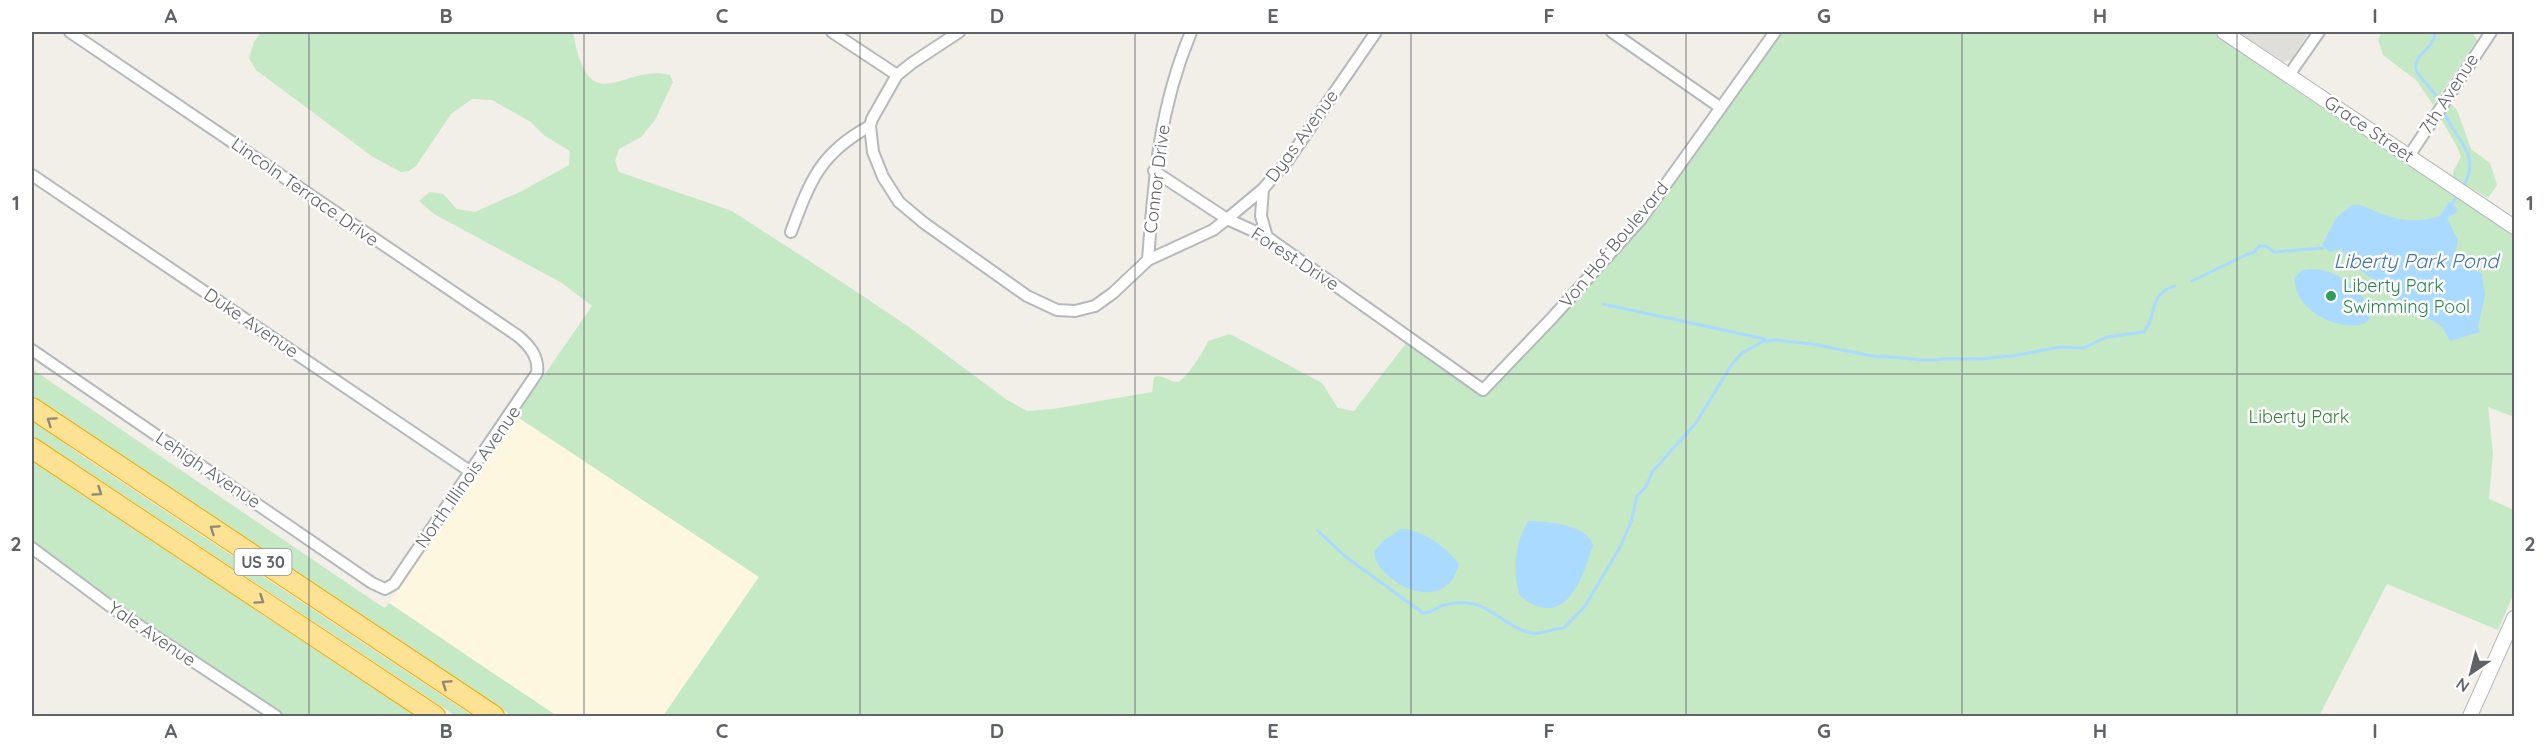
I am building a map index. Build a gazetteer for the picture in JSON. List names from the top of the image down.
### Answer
{
  "streets": {
    "highway": ["US 30"],
    "street": [
      "7th Avenue",
      "Grace Street",
      "Dyas Avenue",
      "Connor Drive",
      "Lincoln Terrace Drive",
      "Von Hof Boulevard",
      "Forest Drive",
      "Duke Avenue",
      "Lehigh Avenue",
      "North Illinois Avenue",
      "Yale Avenue"
    ]
  },
  "crossings": [
    ["7th Avenue", "Grace Street"],
    ["Dyas Avenue", "Forest Drive"],
    ["Lincoln Terrace Drive", "North Illinois Avenue"],
    ["Von Hof Boulevard", "Forest Drive"],
    ["Duke Avenue", "North Illinois Avenue"],
    ["Lehigh Avenue", "North Illinois Avenue"]
  ],
  "water": ["Liberty Park Pond"],
  "parks": ["Liberty Park"],
  "places": ["Liberty Park Swimming Pool"],
  "north": "bottom left",
  "grid": {
    "columns": [
      "A",
      "B",
      "C",
      "D",
      "E",
      "F",
      "G",
      "H",
      "I"
    ],
    "rows": ["1", "2"]
  }
}
